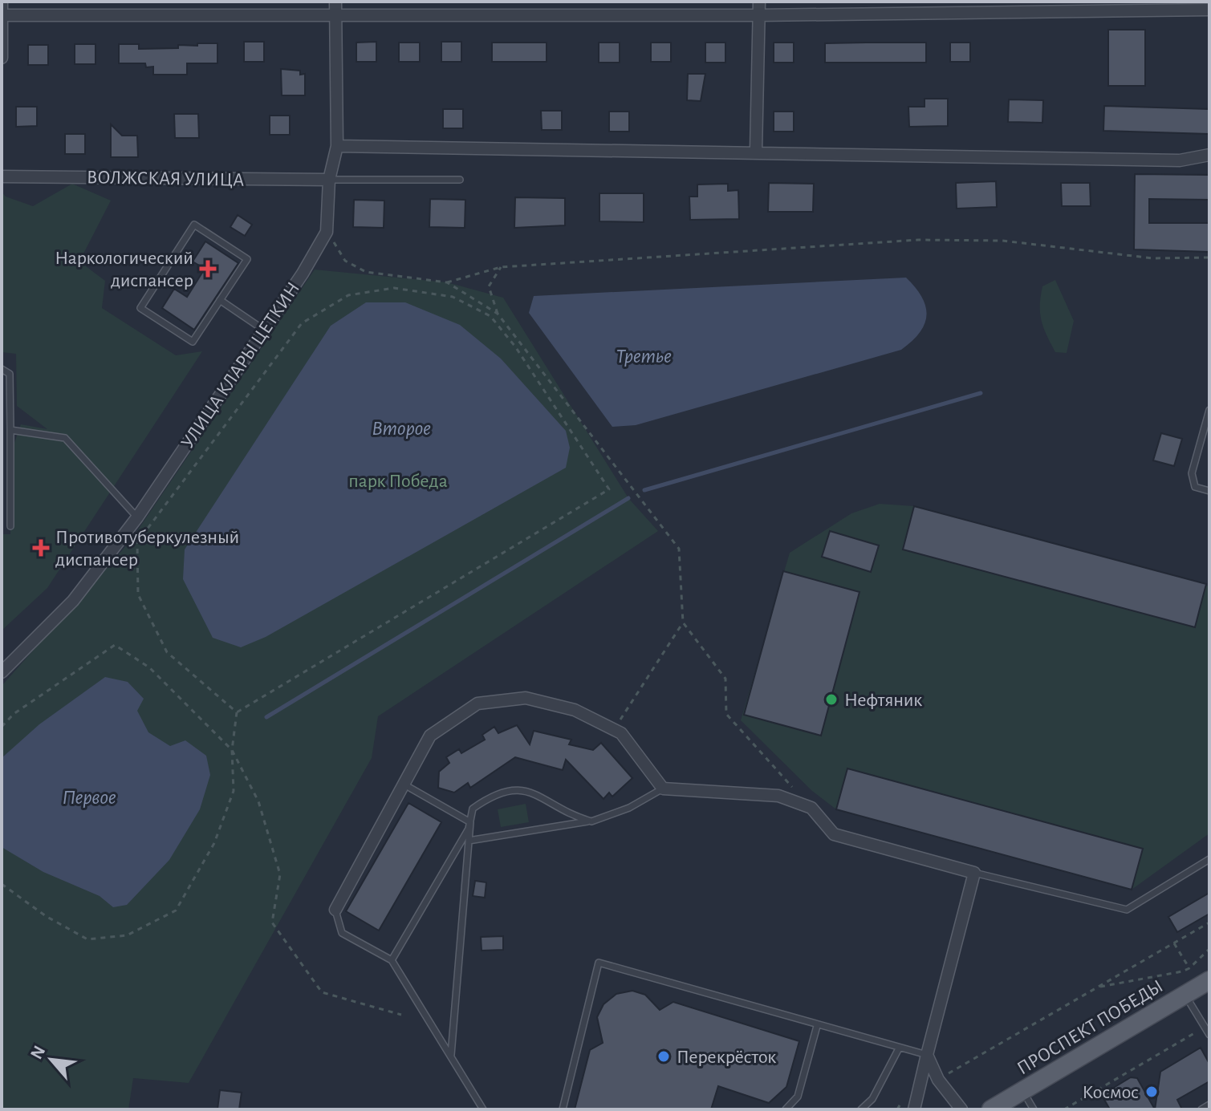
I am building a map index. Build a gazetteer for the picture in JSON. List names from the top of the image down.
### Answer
{
  "streets": {
    "main road": ["ПРОСПЕКТ ПОБЕДЫ"],
    "street": ["ВОЛЖСКАЯ УЛИЦА", "УЛИЦА КЛАРЫ ЦЕТКИН"]
  },
  "crossings": [
    ["ВОЛЖСКАЯ УЛИЦА", "УЛИЦА КЛАРЫ ЦЕТКИН"]
  ],
  "water": ["Третье", "Второе", "Первое"],
  "parks": ["парк Победa"],
  "places": {
    "health": ["Наркологический диспансер", "Противотуберкулезный диспансер"],
    "other": ["Нефтяник", "Перекрёсток", "Космос"]
  },
  "north": "top left"
}
